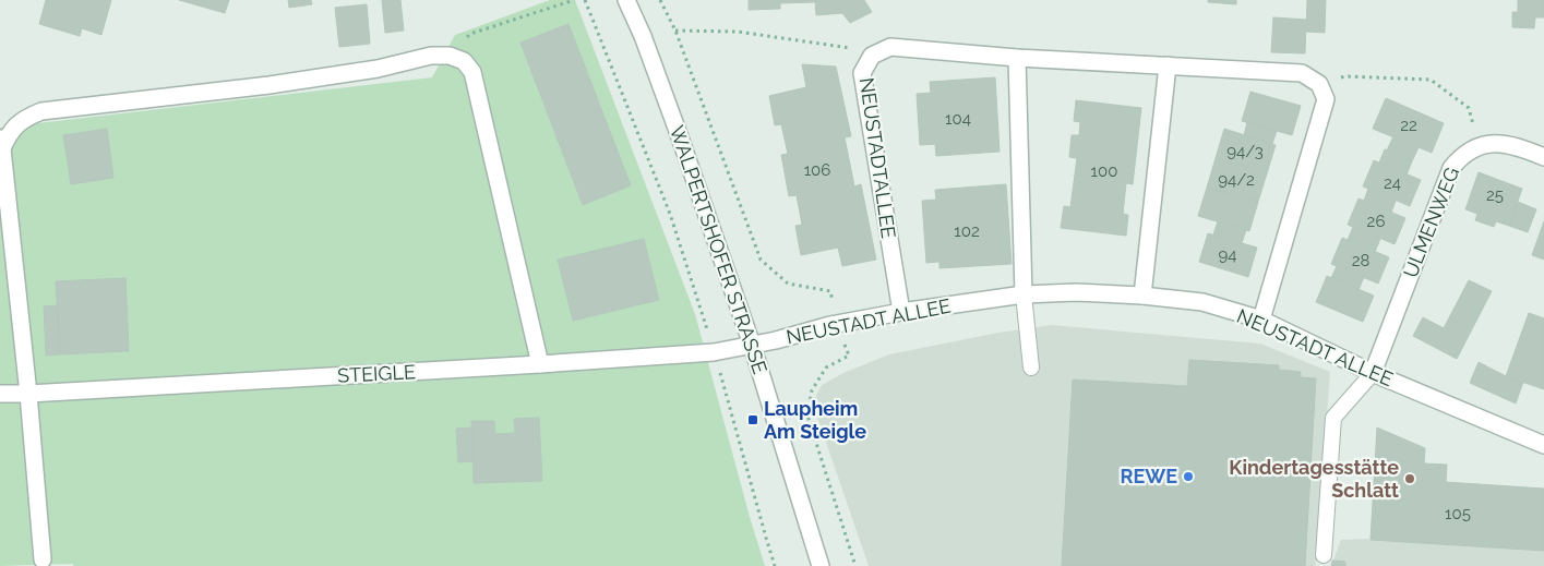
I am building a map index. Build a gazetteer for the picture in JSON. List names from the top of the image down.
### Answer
{
  "streets": {
    "street": [
      "NEUSTADTALLEE",
      "ULMENWEG",
      "WALPERTSHOFER STRASSE",
      "NEUSTADT ALLEE",
      "STEIGLE"
    ]
  },
  "crossings": [
    ["NEUSTADTALLEE", "NEUSTADT ALLEE"],
    ["ULMENWEG", "NEUSTADT ALLEE"],
    ["WALPERTSHOFER STRASSE", "NEUSTADT ALLEE"],
    ["WALPERTSHOFER STRASSE", "STEIGLE"],
    ["NEUSTADT ALLEE", "STEIGLE"]
  ],
  "places": {
    "transit": ["Laupheim Am Steigle"],
    "other": ["REWE", "Kindertagesstätte Schlatt"]
  },
  "house_numbers": [
    "104",
    "22",
    "94/3",
    "106",
    "100",
    "94/2",
    "24",
    "25",
    "26",
    "102",
    "94",
    "28",
    "105"
  ]
}
